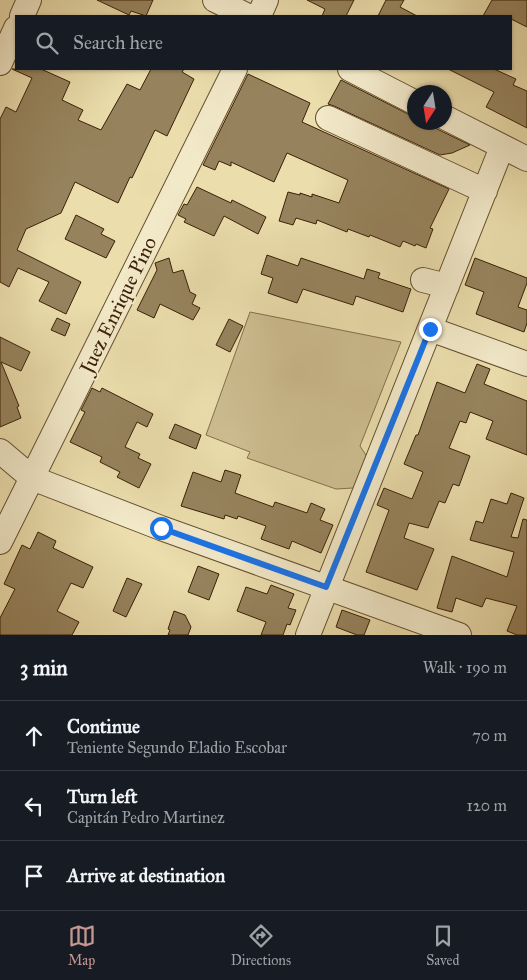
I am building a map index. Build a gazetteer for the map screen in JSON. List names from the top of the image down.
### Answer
{
  "streets": {
    "street": ["Juez Enrique Pino"]
  },
  "north": "bottom",
  "page": {
    "search": "Search here",
    "heading": ["3 min", "Walk · 190 m"],
    "list": [
      ["Continue", "Teniente Segundo Eladio Escobar", "70 m"],
      ["Turn left", "Capitán Pedro Martinez", "120 m"],
      "Arrive at destination"
    ],
    "nav": ["Map", "Directions", "Saved"]
  }
}
